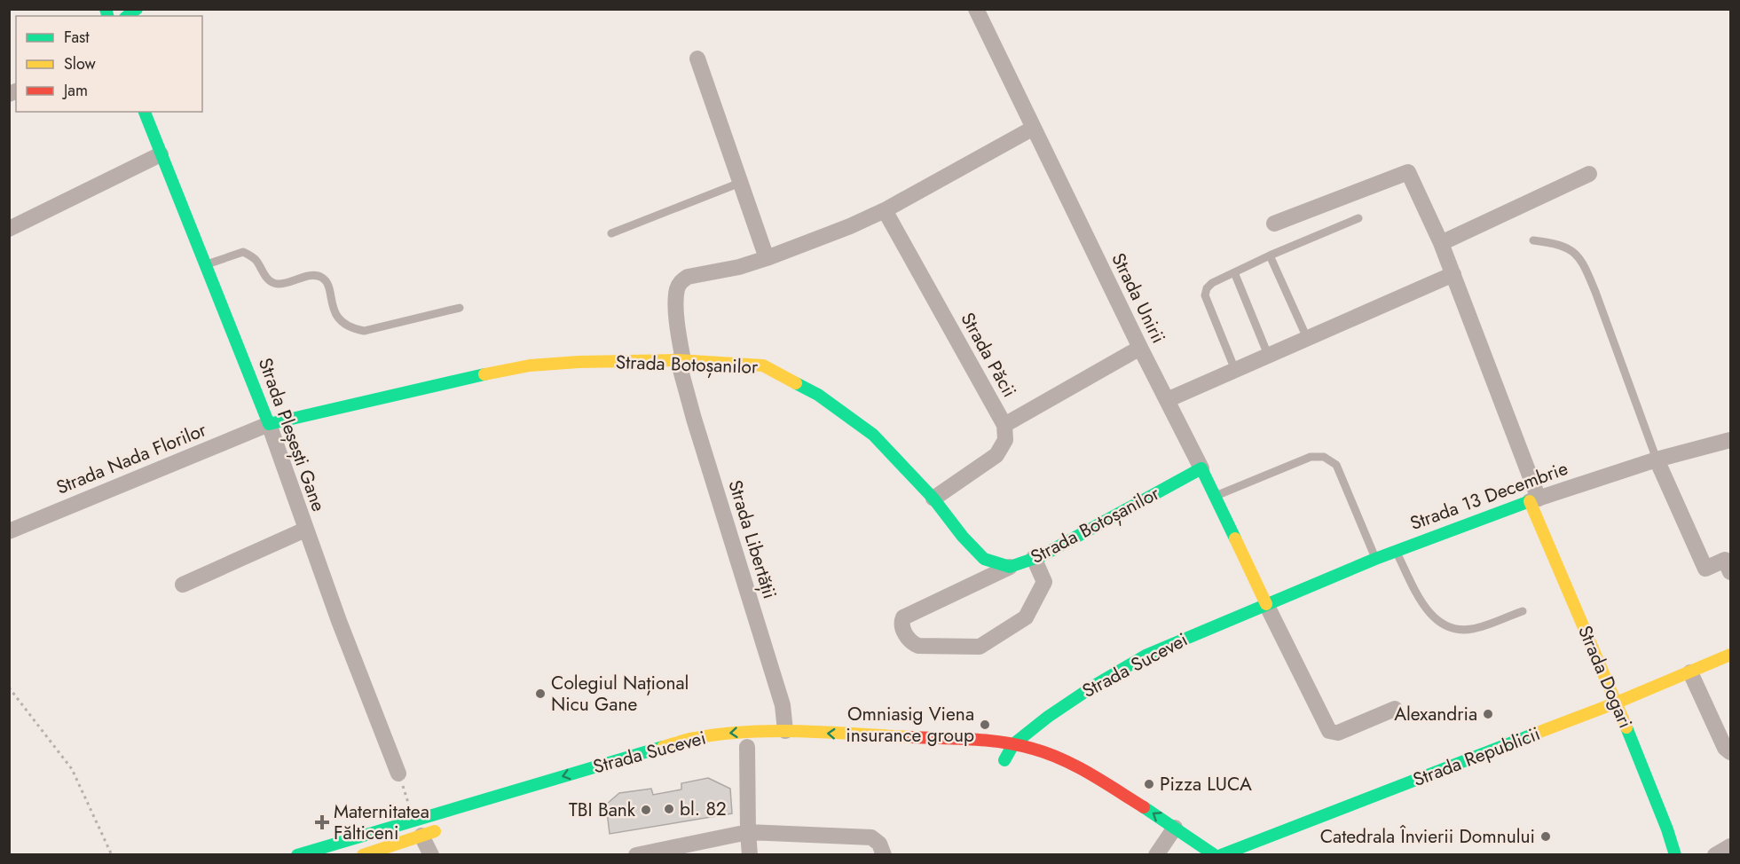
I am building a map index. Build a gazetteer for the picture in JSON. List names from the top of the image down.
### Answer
{
  "streets": {
    "street": [
      "Strada Unirii",
      "Strada Păcii",
      "Strada Botoșanilor",
      "Strada Pleșești Gane",
      "Strada Nada Florilor",
      "Strada 13 Decembrie",
      "Strada Libertății",
      "Strada Sucevei",
      "Strada Dogari",
      "Strada Republicii"
    ]
  },
  "crossings": [
    ["Strada Unirii", "Strada Botoșanilor"],
    ["Strada Unirii", "Strada 13 Decembrie"],
    ["Strada Unirii", "Strada Sucevei"],
    ["Strada Păcii", "Strada Botoșanilor"],
    ["Strada Botoșanilor", "Strada Pleșești Gane"],
    ["Strada Botoșanilor", "Strada Nada Florilor"],
    ["Strada Botoșanilor", "Strada Libertății"],
    ["Strada Pleșești Gane", "Strada Nada Florilor"],
    ["Strada 13 Decembrie", "Strada Sucevei"],
    ["Strada 13 Decembrie", "Strada Dogari"],
    ["Strada Libertății", "Strada Sucevei"],
    ["Strada Dogari", "Strada Republicii"]
  ],
  "places": {
    "other": [
      "Colegiul Național Nicu Gane",
      "Alexandria",
      "Omniasig Viena insurance group",
      "Pizza LUCA",
      "bl. 82",
      "TBI Bank",
      "Catedrala Învierii Domnului"
    ],
    "health": ["Maternitatea Fălticeni"]
  },
  "legend": ["Fast", "Slow", "Jam"]
}
